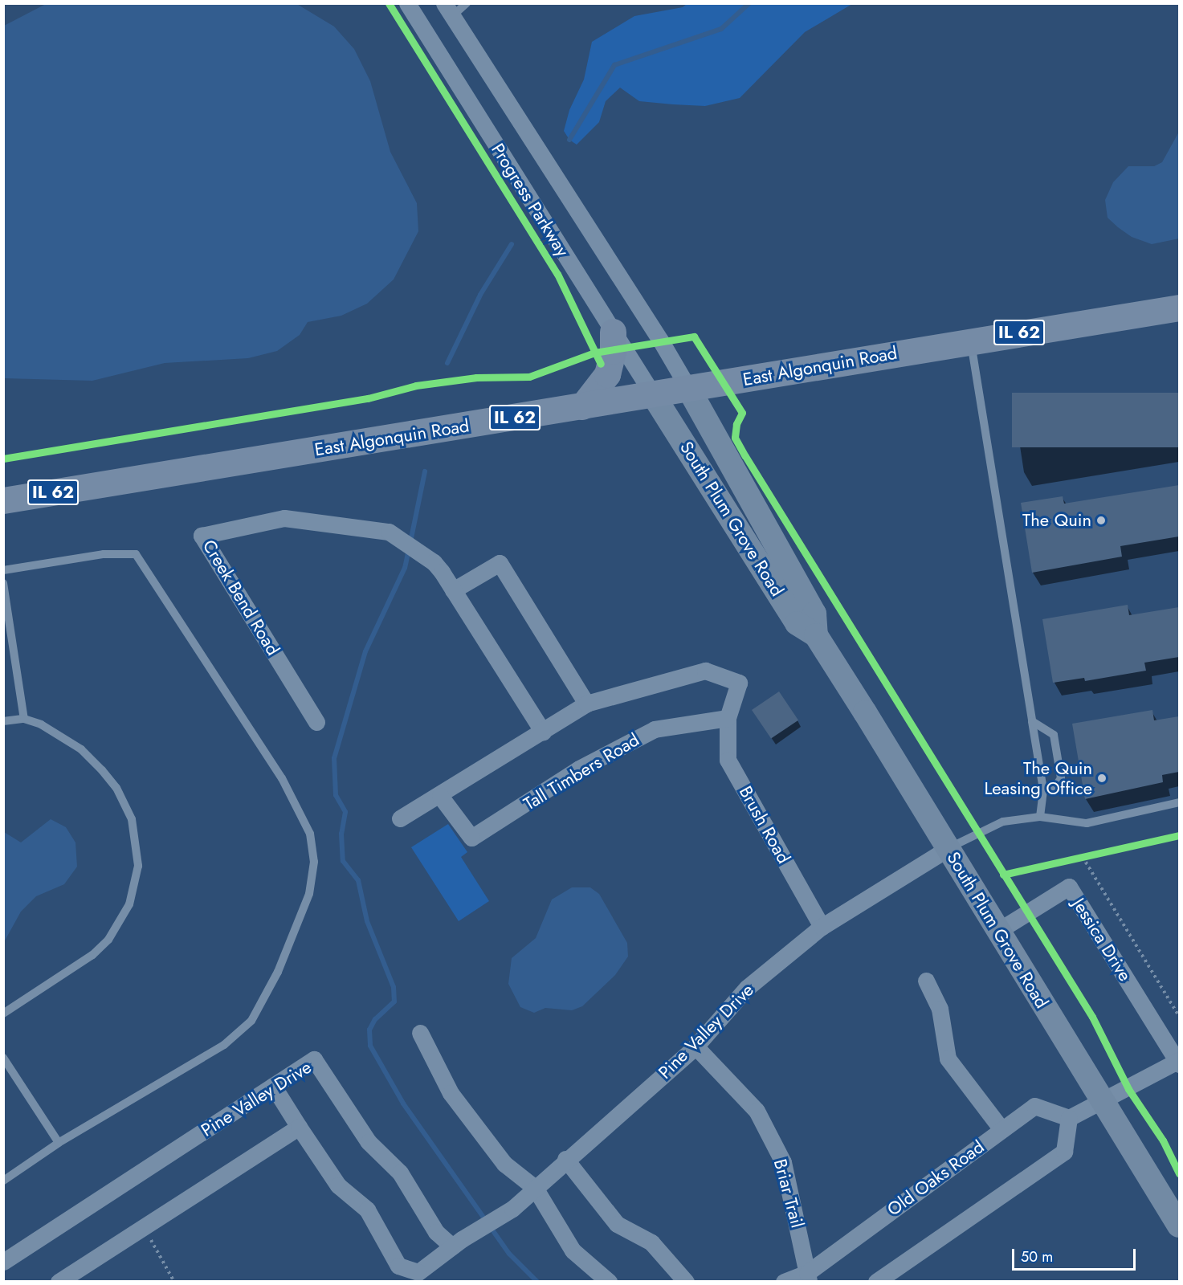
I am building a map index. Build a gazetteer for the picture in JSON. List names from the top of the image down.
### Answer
{
  "streets": {
    "main road": ["IL 62", "East Algonquin Road"],
    "street": [
      "Progress Parkway",
      "South Plum Grove Road",
      "Creek Bend Road",
      "Tall Timbers Road",
      "Brush Road",
      "Jessica Drive",
      "Pine Valley Drive",
      "Old Oaks Road",
      "Briar Trail"
    ]
  },
  "crossings": [
    ["Progress Parkway", "East Algonquin Road"],
    ["Progress Parkway", "South Plum Grove Road"],
    ["East Algonquin Road", "South Plum Grove Road"],
    ["South Plum Grove Road", "Jessica Drive"],
    ["South Plum Grove Road", "Pine Valley Drive"],
    ["Tall Timbers Road", "Brush Road"],
    ["Brush Road", "Pine Valley Drive"],
    ["Pine Valley Drive", "Briar Trail"],
    ["Old Oaks Road", "Briar Trail"]
  ],
  "places": ["The Quin", "The Quin Leasing Office"],
  "scale_bar": "50 m"
}
